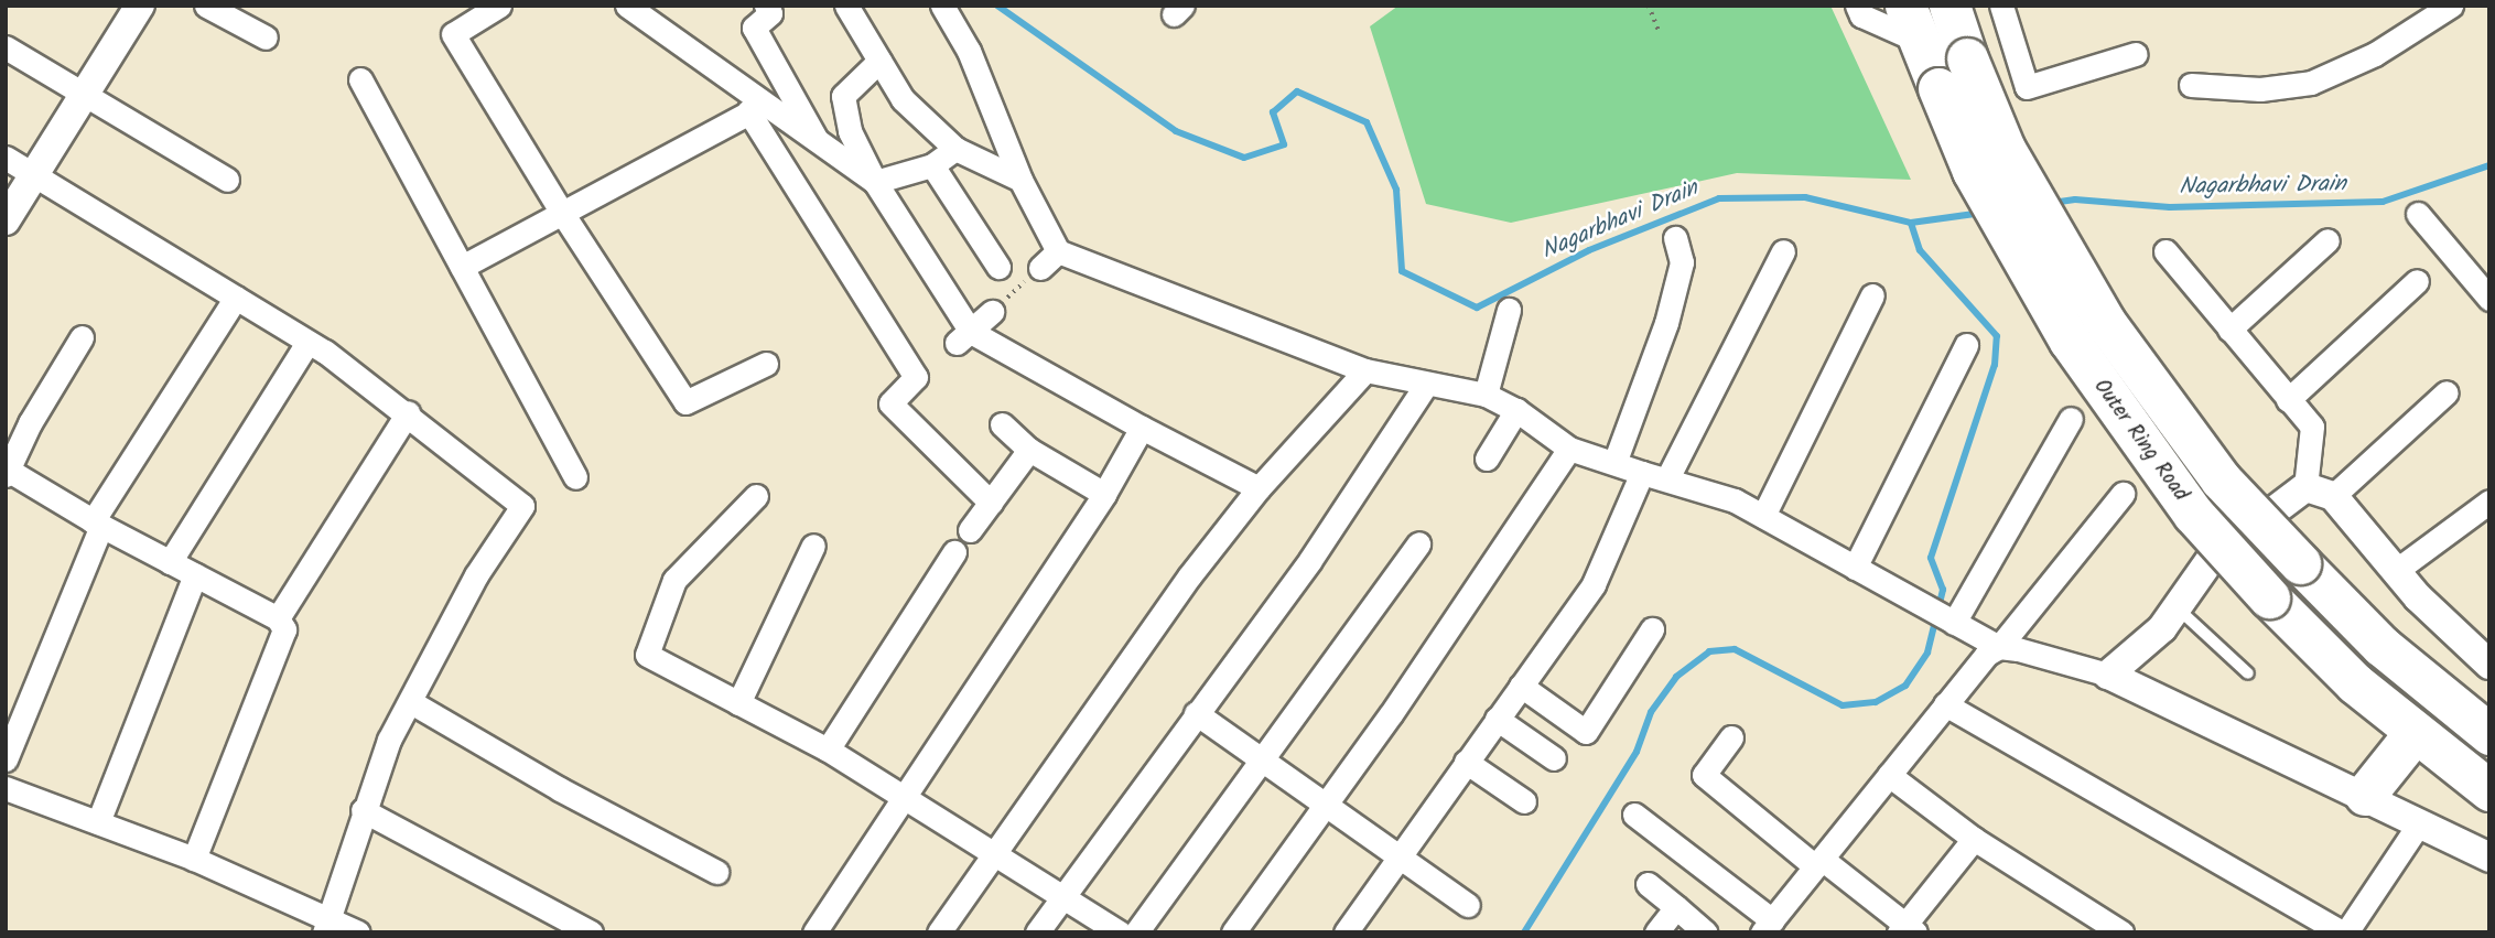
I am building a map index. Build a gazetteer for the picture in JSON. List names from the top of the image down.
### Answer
{
  "streets": {
    "highway": ["Outer Ring Road"]
  },
  "water": ["Nagarbhavi Drain"]
}
